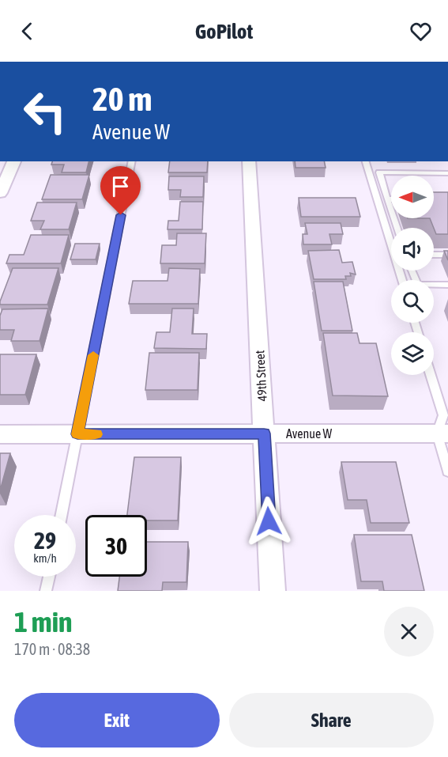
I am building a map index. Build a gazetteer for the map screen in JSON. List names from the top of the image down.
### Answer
{
  "streets": {
    "street": ["49th Street", "Avenue W"]
  },
  "crossings": [
    ["49th Street", "Avenue W"]
  ],
  "north": "left",
  "page": {
    "header": "GoPilot",
    "turn": ["20 m", "Avenue W"],
    "speed": "29 km/h",
    "limit": "30",
    "heading": ["1 min", "170 m · 08:38"],
    "buttons": ["Exit", "Share"]
  }
}
